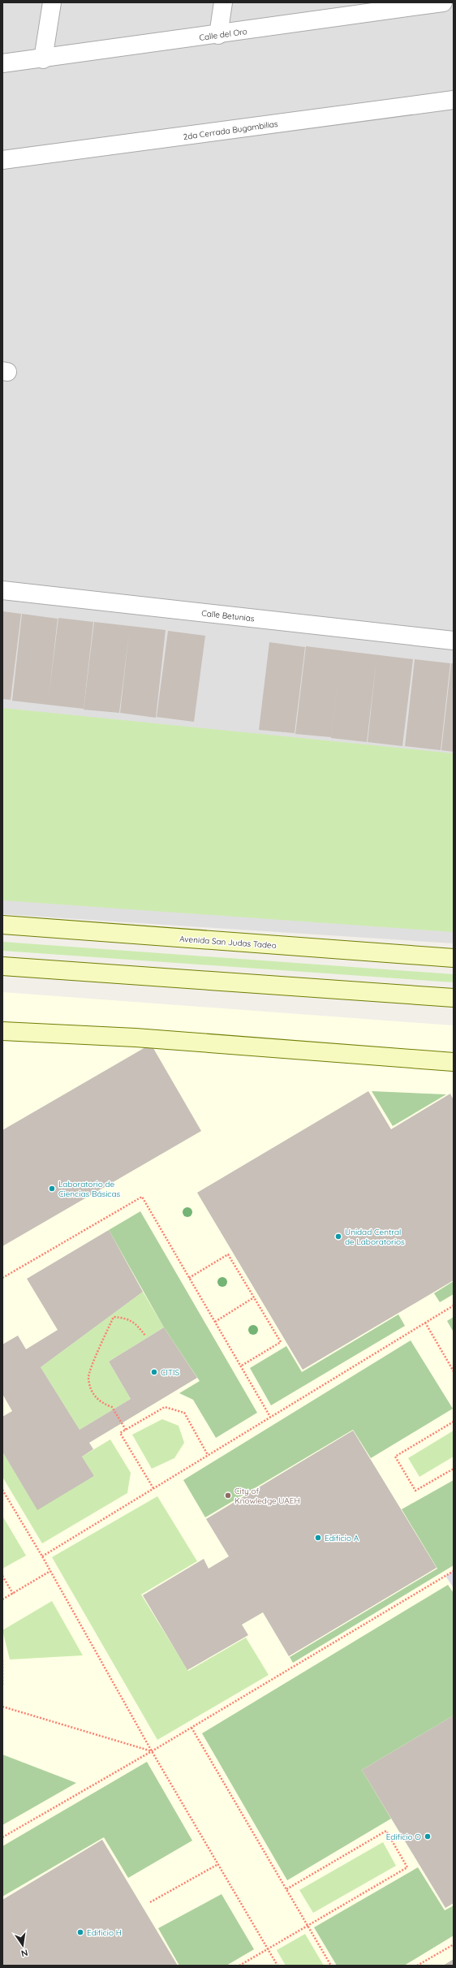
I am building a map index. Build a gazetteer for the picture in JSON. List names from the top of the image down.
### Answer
{
  "streets": {
    "street": [
      "Calle del Oro",
      "2da Cerrada Bugambilias",
      "Calle Betunias",
      "Avenida San Judas Tadeo"
    ]
  },
  "places": [
    "Laboratorio de Ciencias Básicas",
    "Unidad Central de Laboratorios",
    "CITIS",
    "City of Knowledge UAEH",
    "Edificio A",
    "Edificio O",
    "Edificio H"
  ],
  "north": "bottom"
}
